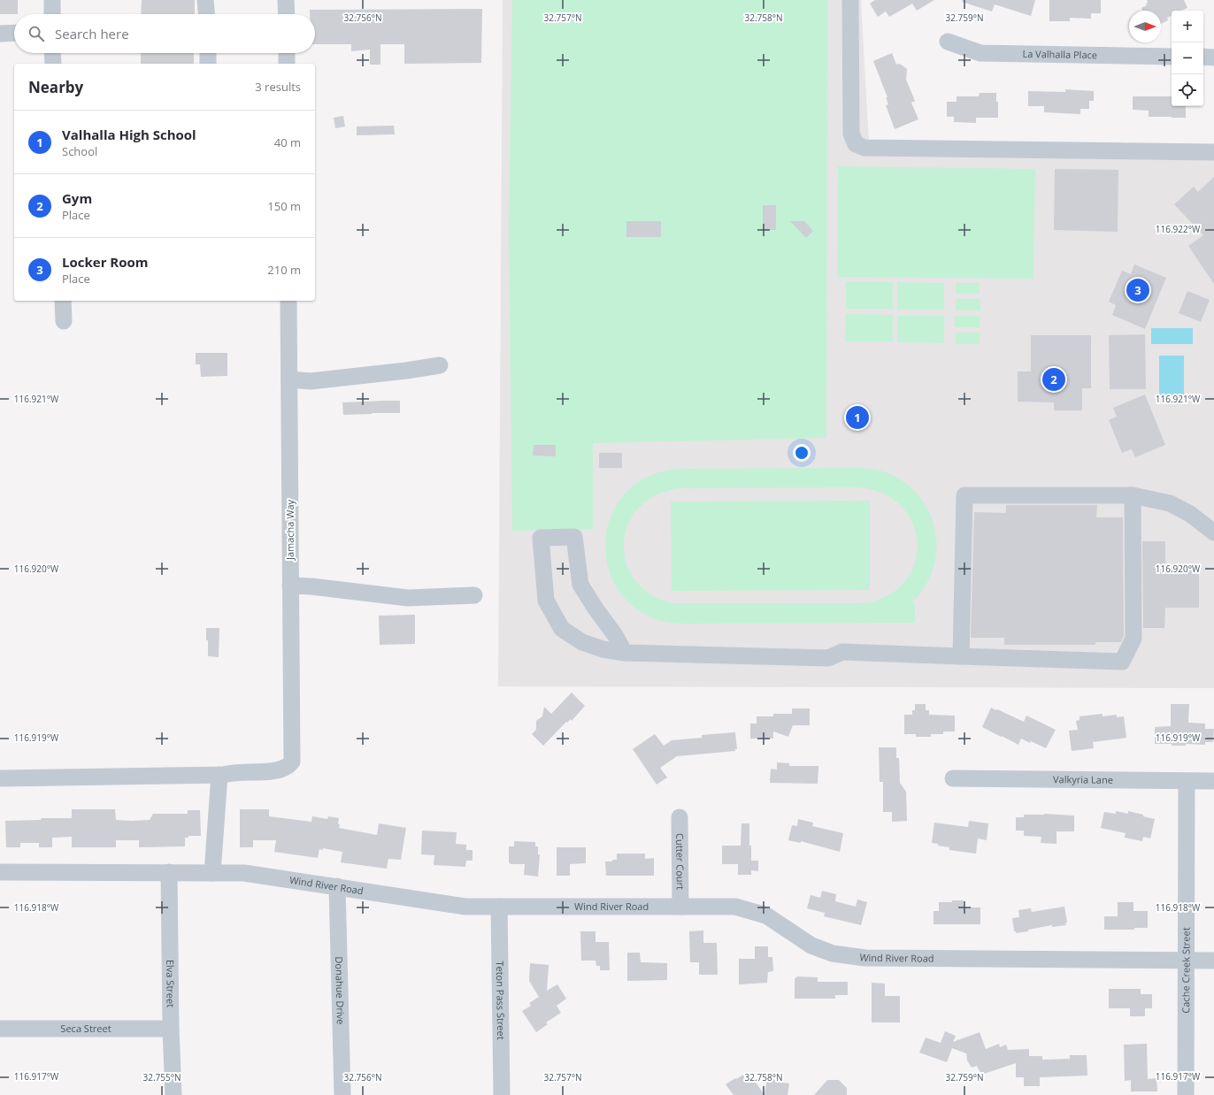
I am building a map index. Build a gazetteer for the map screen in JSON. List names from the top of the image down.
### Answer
{
  "streets": {
    "street": [
      "La Valhalla Place",
      "Jamacha Way",
      "Valkyria Lane",
      "Cutter Court",
      "Wind River Road",
      "Cache Creek Street",
      "Elva Street",
      "Donahue Drive",
      "Teton Pass Street",
      "Seca Street"
    ]
  },
  "crossings": [
    ["Valkyria Lane", "Cache Creek Street"],
    ["Cutter Court", "Wind River Road"],
    ["Wind River Road", "Cache Creek Street"],
    ["Wind River Road", "Elva Street"],
    ["Wind River Road", "Donahue Drive"],
    ["Wind River Road", "Teton Pass Street"],
    ["Elva Street", "Seca Street"]
  ],
  "north": "right",
  "page": {
    "map_buttons": ["+", "−"],
    "search": "Search here",
    "heading": ["Nearby", "3 results"],
    "list": [
      {
        "mark": "1",
        "name": "Valhalla High School",
        "note": "School",
        "value": "40 m"
      },
      {
        "mark": "2",
        "name": "Gym",
        "note": "Place",
        "value": "150 m"
      },
      {
        "mark": "3",
        "name": "Locker Room",
        "note": "Place",
        "value": "210 m"
      }
    ],
    "pins": ["3", "2", "1"]
  },
  "coordinates": [
    "32.756°N",
    "32.757°N",
    "32.758°N",
    "32.759°N",
    "116.922°W",
    "116.921°W",
    "116.920°W",
    "116.919°W",
    "116.918°W",
    "116.917°W",
    "32.755°N"
  ]
}
